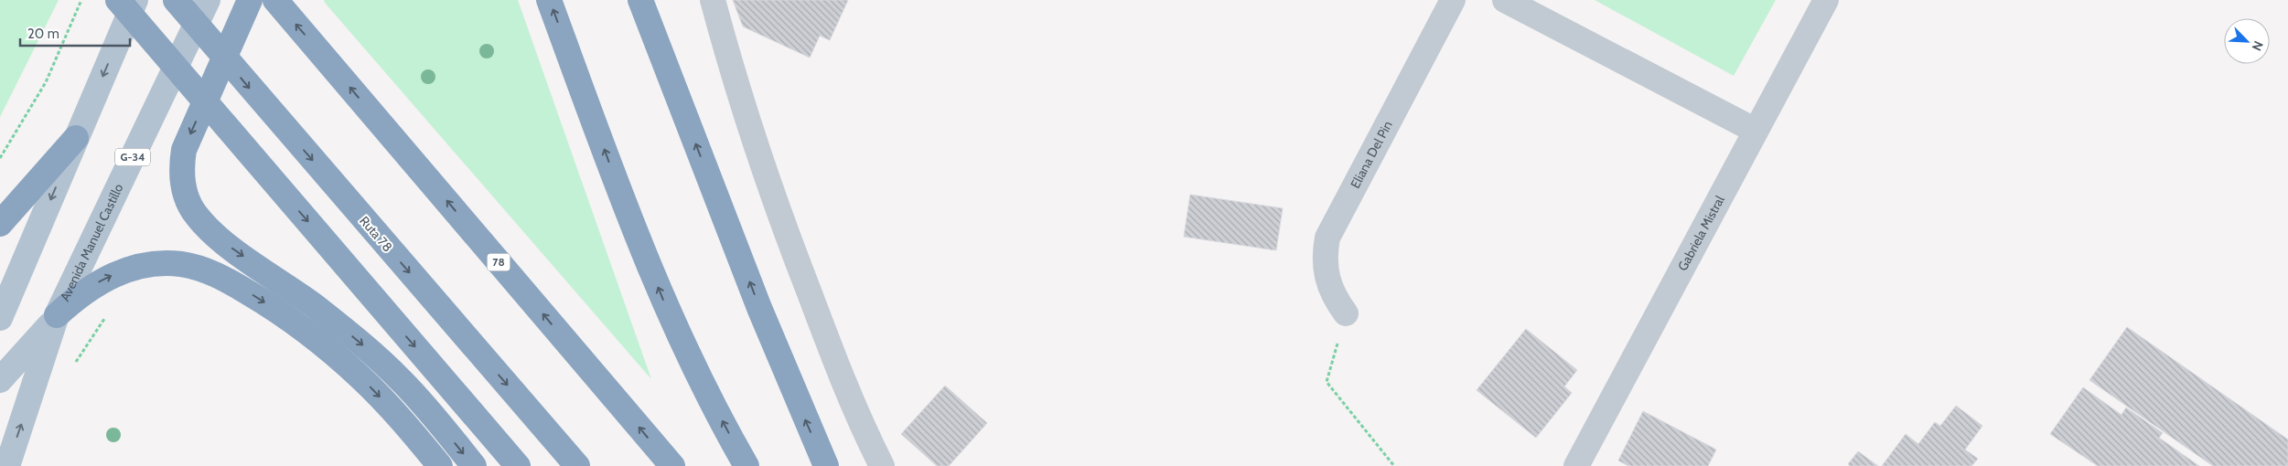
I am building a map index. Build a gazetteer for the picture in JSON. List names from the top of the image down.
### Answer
{
  "streets": {
    "highway": ["Ruta 78", "78"],
    "main road": ["G-34", "Avenida Manuel Castillo"],
    "street": ["Eliana Del Pin", "Gabriela Mistral"]
  },
  "scale_bar": "20 m",
  "north": "bottom right"
}
